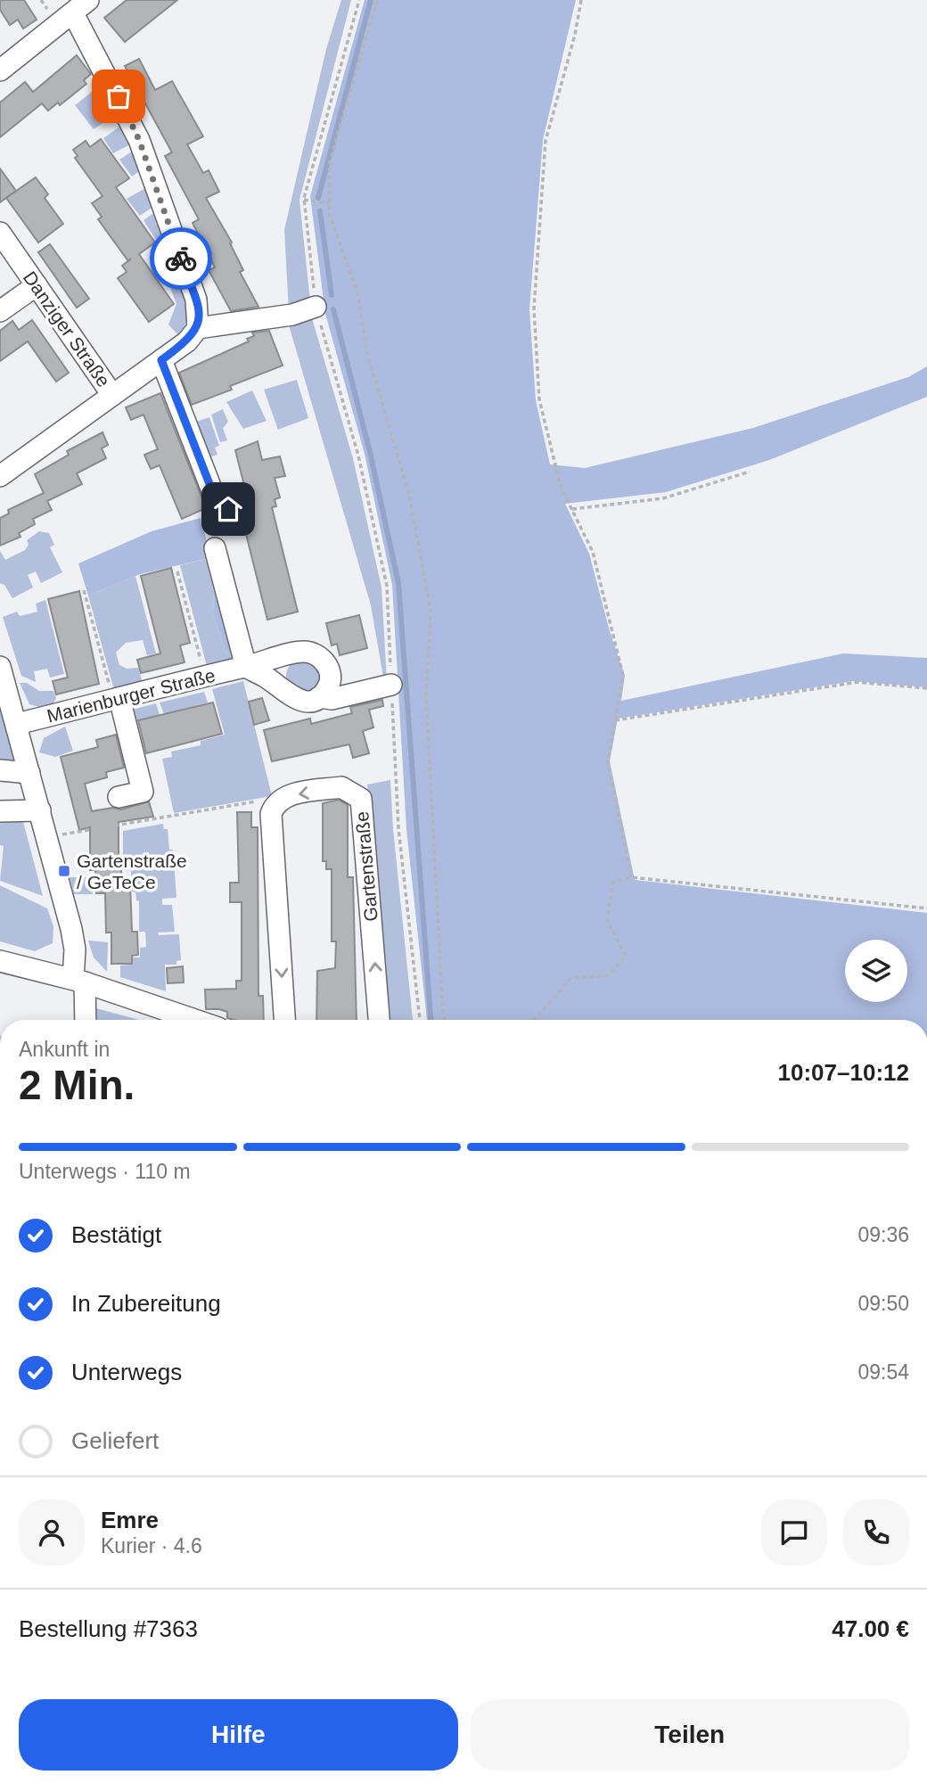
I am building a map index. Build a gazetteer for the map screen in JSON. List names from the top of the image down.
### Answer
{
  "streets": {
    "street": ["Danziger Straße", "Marienburger Straße", "Gartenstraße"]
  },
  "places": {
    "transit": ["Gartenstraße / GeTeCe"]
  },
  "page": {
    "heading": ["2 Min.", "Ankunft in", "10:07–10:12"],
    "panel": [
      "Emre",
      "Kurier · 4.6",
      "Bestellung #7363",
      "47.00 €"
    ],
    "bar": "Unterwegs · 110 m",
    "list": [
      ["Bestätigt", "09:36"],
      ["In Zubereitung", "09:50"],
      ["Unterwegs", "09:54"],
      "Geliefert"
    ],
    "buttons": ["Hilfe", "Teilen"]
  }
}
